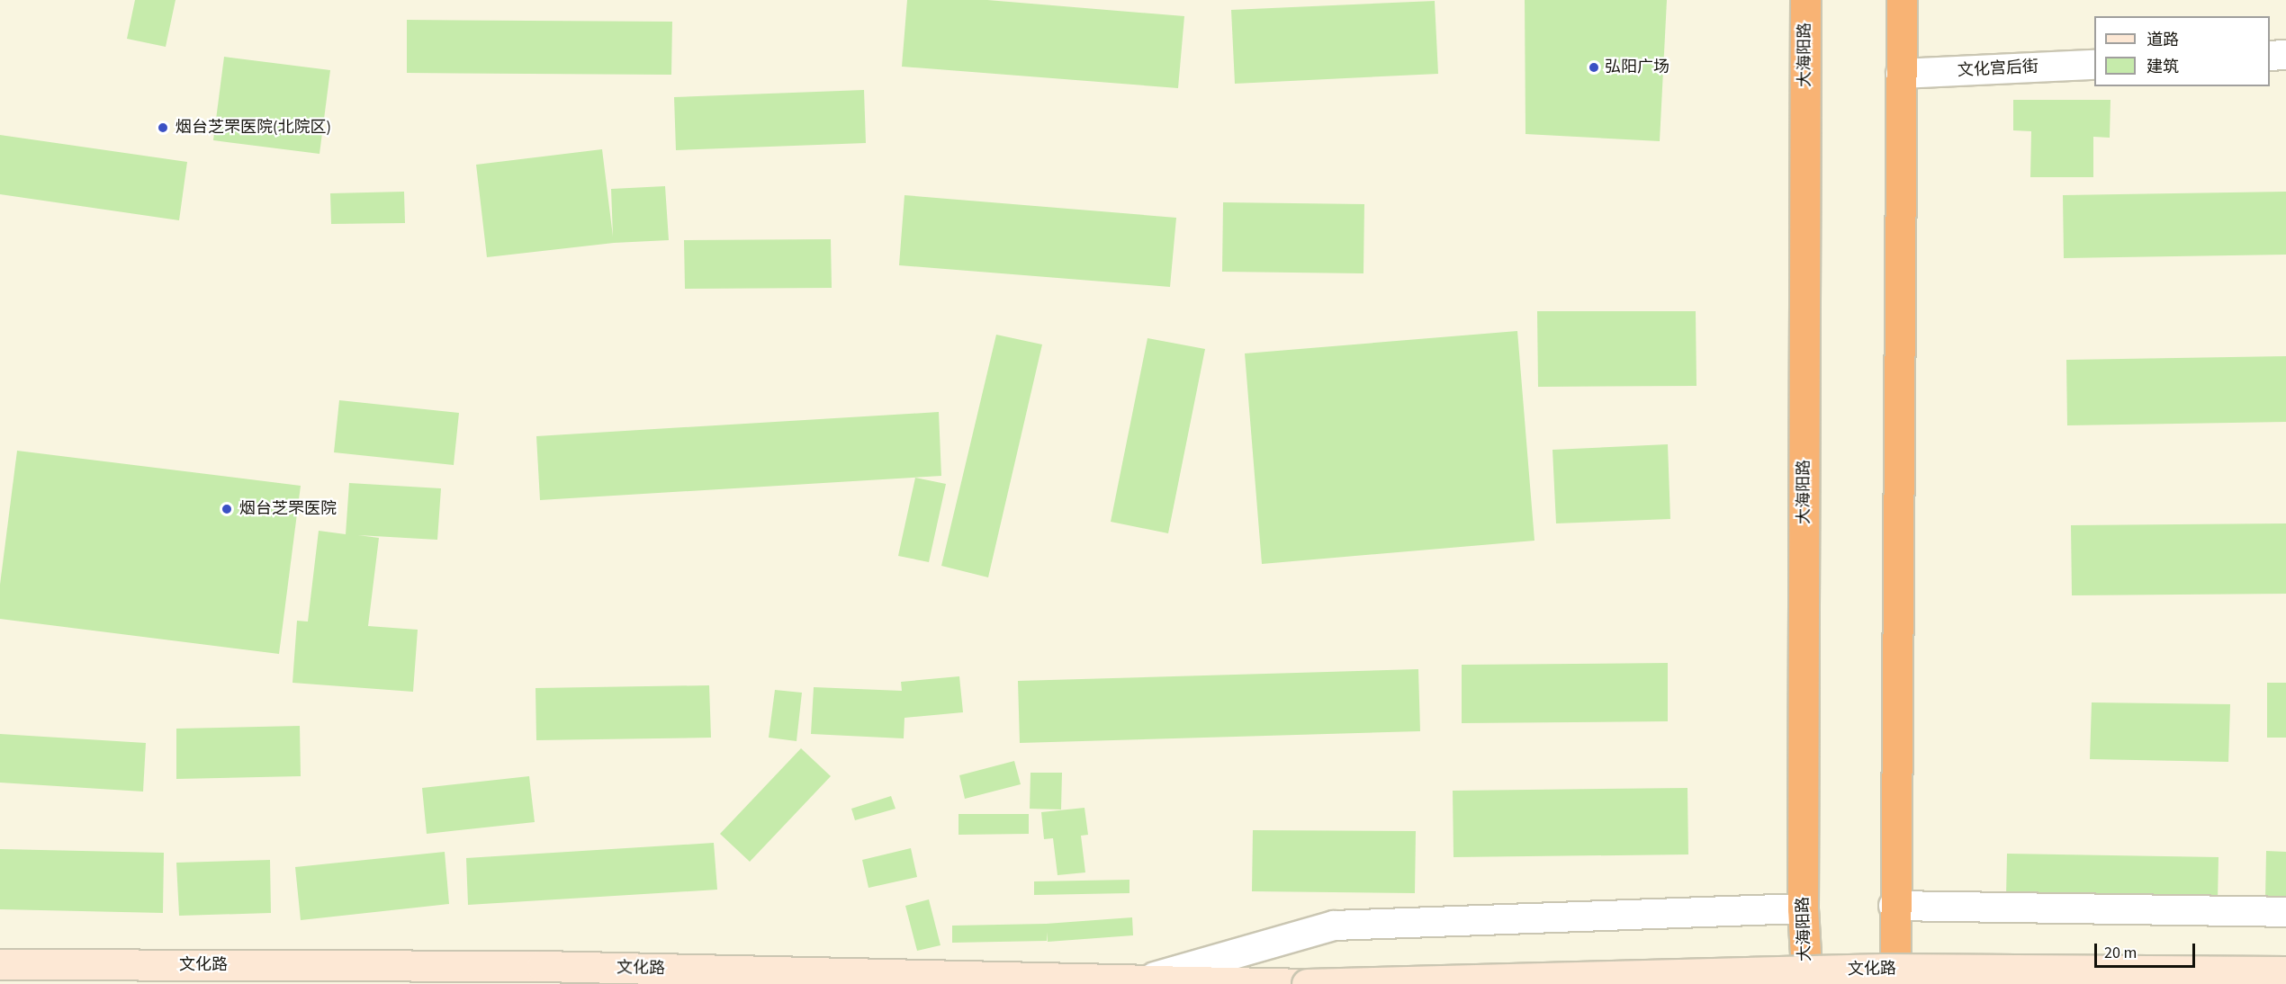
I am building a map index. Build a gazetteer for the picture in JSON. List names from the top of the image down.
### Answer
{
  "streets": {
    "highway": ["大海阳路"],
    "main road": ["文化路"],
    "street": ["文化宫后街"]
  },
  "places": ["弘阳广场", "烟台芝罘医院(北院区)", "烟台芝罘医院"],
  "legend": ["道路", "建筑"],
  "scale_bar": "20 m"
}
